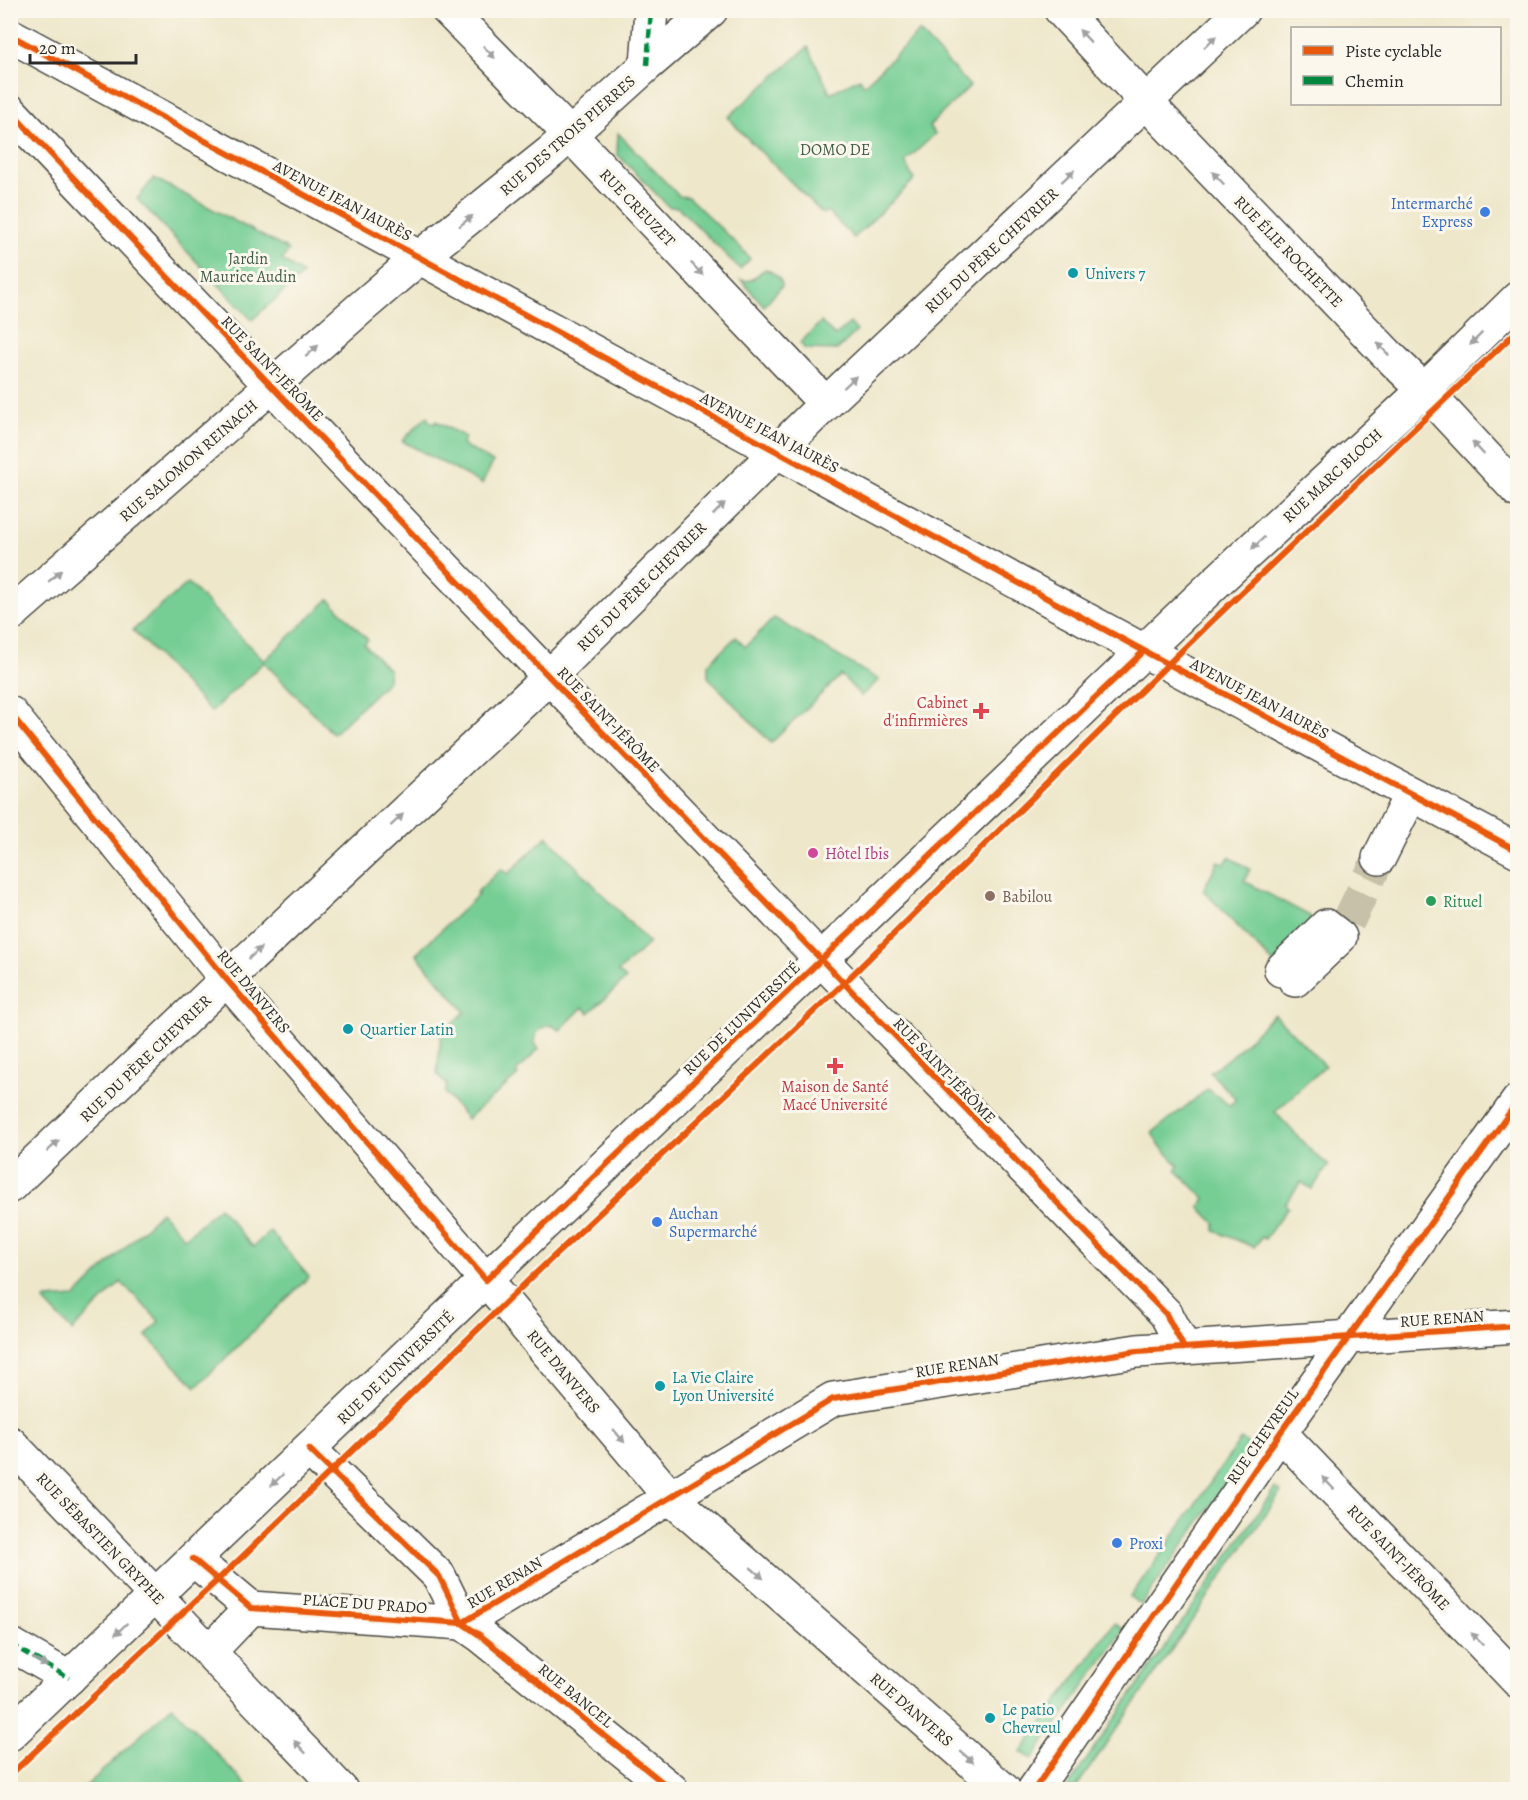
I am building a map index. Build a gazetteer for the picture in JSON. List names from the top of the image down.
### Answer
{
  "streets": {
    "street": [
      "RUE DES TROIS PIERRES",
      "AVENUE JEAN JAURÈS",
      "RUE CREUZET",
      "RUE DU PÈRE CHEVRIER",
      "RUE ÉLIE ROCHETTE",
      "RUE SAINT-JÉRÔME",
      "RUE SALOMON REINACH",
      "RUE MARC BLOCH",
      "RUE D'ANVERS",
      "RUE DE L'UNIVERSITÉ",
      "RUE RENAN",
      "RUE CHEVREUL",
      "RUE SÉBASTIEN GRYPHE",
      "PLACE DU PRADO",
      "RUE BANCEL"
    ]
  },
  "crossings": [
    ["RUE DES TROIS PIERRES", "AVENUE JEAN JAURÈS"],
    ["RUE DES TROIS PIERRES", "RUE CREUZET"],
    ["RUE DES TROIS PIERRES", "RUE SALOMON REINACH"],
    ["AVENUE JEAN JAURÈS", "RUE DU PÈRE CHEVRIER"],
    ["AVENUE JEAN JAURÈS", "RUE SALOMON REINACH"],
    ["AVENUE JEAN JAURÈS", "RUE MARC BLOCH"],
    ["AVENUE JEAN JAURÈS", "RUE DE L'UNIVERSITÉ"],
    ["RUE CREUZET", "RUE DU PÈRE CHEVRIER"],
    ["RUE DU PÈRE CHEVRIER", "RUE ÉLIE ROCHETTE"],
    ["RUE DU PÈRE CHEVRIER", "RUE SAINT-JÉRÔME"],
    ["RUE DU PÈRE CHEVRIER", "RUE D'ANVERS"],
    ["RUE ÉLIE ROCHETTE", "RUE MARC BLOCH"],
    ["RUE SAINT-JÉRÔME", "RUE SALOMON REINACH"],
    ["RUE SAINT-JÉRÔME", "RUE DE L'UNIVERSITÉ"],
    ["RUE SAINT-JÉRÔME", "RUE RENAN"],
    ["RUE SAINT-JÉRÔME", "RUE CHEVREUL"],
    ["RUE MARC BLOCH", "RUE DE L'UNIVERSITÉ"],
    ["RUE D'ANVERS", "RUE DE L'UNIVERSITÉ"],
    ["RUE D'ANVERS", "RUE RENAN"],
    ["RUE DE L'UNIVERSITÉ", "RUE SÉBASTIEN GRYPHE"],
    ["RUE DE L'UNIVERSITÉ", "PLACE DU PRADO"],
    ["RUE RENAN", "RUE CHEVREUL"],
    ["RUE RENAN", "PLACE DU PRADO"],
    ["RUE RENAN", "RUE BANCEL"],
    ["PLACE DU PRADO", "RUE BANCEL"]
  ],
  "one_way": [
    "RUE DES TROIS PIERRES",
    "RUE CREUZET",
    "RUE DU PÈRE CHEVRIER",
    "RUE ÉLIE ROCHETTE",
    "RUE SALOMON REINACH",
    "RUE MARC BLOCH",
    "RUE D'ANVERS",
    "RUE SÉBASTIEN GRYPHE"
  ],
  "parks": ["DOMO DE", "Jardin Maurice Audin"],
  "places": {
    "other": [
      "Intermarché Express",
      "Univers 7",
      "Hôtel Ibis",
      "Babilou",
      "Rituel",
      "Quartier Latin",
      "Auchan Supermarché",
      "La Vie Claire Lyon Université",
      "Proxi",
      "Le patio Chevreul"
    ],
    "health": ["Cabinet d'infirmières", "Maison de Santé Macé Université"]
  },
  "legend": ["Piste cyclable", "Chemin"],
  "scale_bar": "20 m"
}
